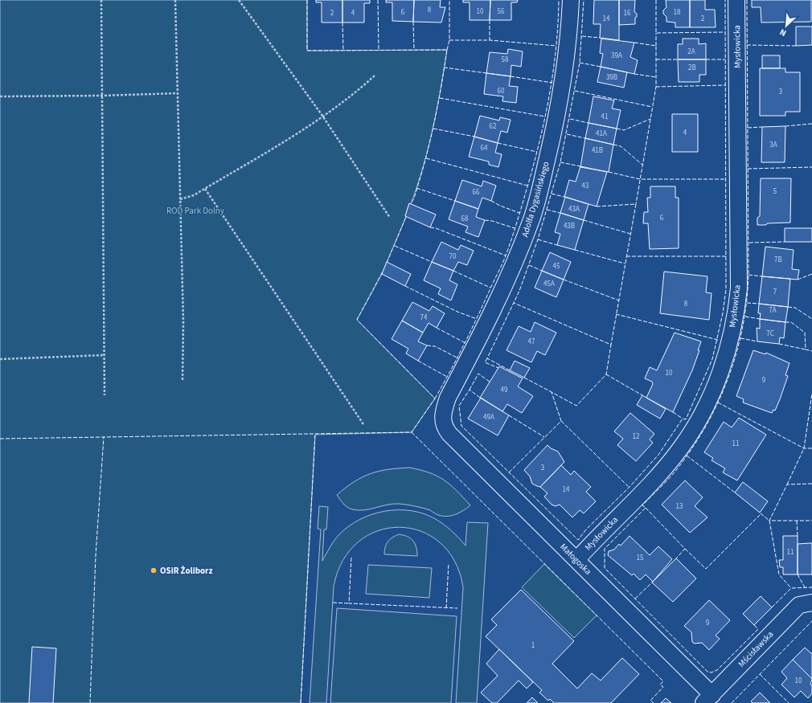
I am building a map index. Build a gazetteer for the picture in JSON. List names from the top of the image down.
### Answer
{
  "streets": {
    "street": [
      "Mysłowicka",
      "Adolfa Dygasińskiego",
      "Małogoska",
      "Mścisławska"
    ]
  },
  "crossings": [
    ["Mysłowicka", "Małogoska"],
    ["Adolfa Dygasińskiego", "Małogoska"],
    ["Małogoska", "Mścisławska"]
  ],
  "parks": ["ROD Park Dolny"],
  "places": ["OSiR Żoliborz"],
  "house_numbers": [
    "8",
    "10",
    "56",
    "6",
    "18",
    "2",
    "4",
    "16",
    "14",
    "2",
    "2A",
    "39A",
    "58",
    "2B",
    "39B",
    "60",
    "3",
    "41",
    "62",
    "4",
    "41A",
    "3A",
    "64",
    "41B",
    "43",
    "5",
    "66",
    "43A",
    "6",
    "68",
    "43B",
    "70",
    "7B",
    "45",
    "45A",
    "7",
    "8",
    "7A",
    "74",
    "7C",
    "47",
    "10",
    "9",
    "49",
    "49A",
    "12",
    "11",
    "3",
    "14",
    "13",
    "11",
    "15",
    "9",
    "1",
    "10"
  ],
  "north": "bottom left"
}
